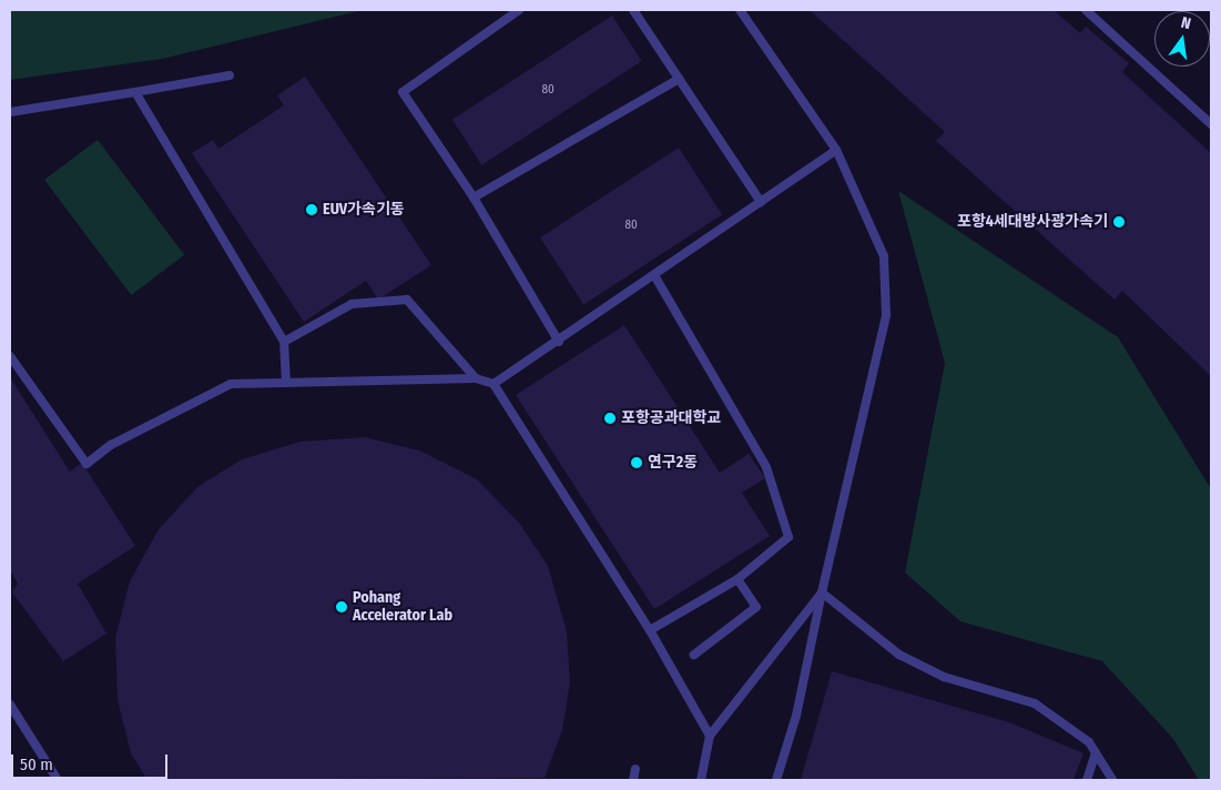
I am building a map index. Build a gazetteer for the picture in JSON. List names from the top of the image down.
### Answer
{
  "places": [
    "EUV가속기동",
    "포항4세대방사광가속기",
    "포항공과대학교",
    "연구2동",
    "Pohang Accelerator Lab"
  ],
  "house_numbers": ["80", "80"],
  "scale_bar": "50 m",
  "north": "top"
}
